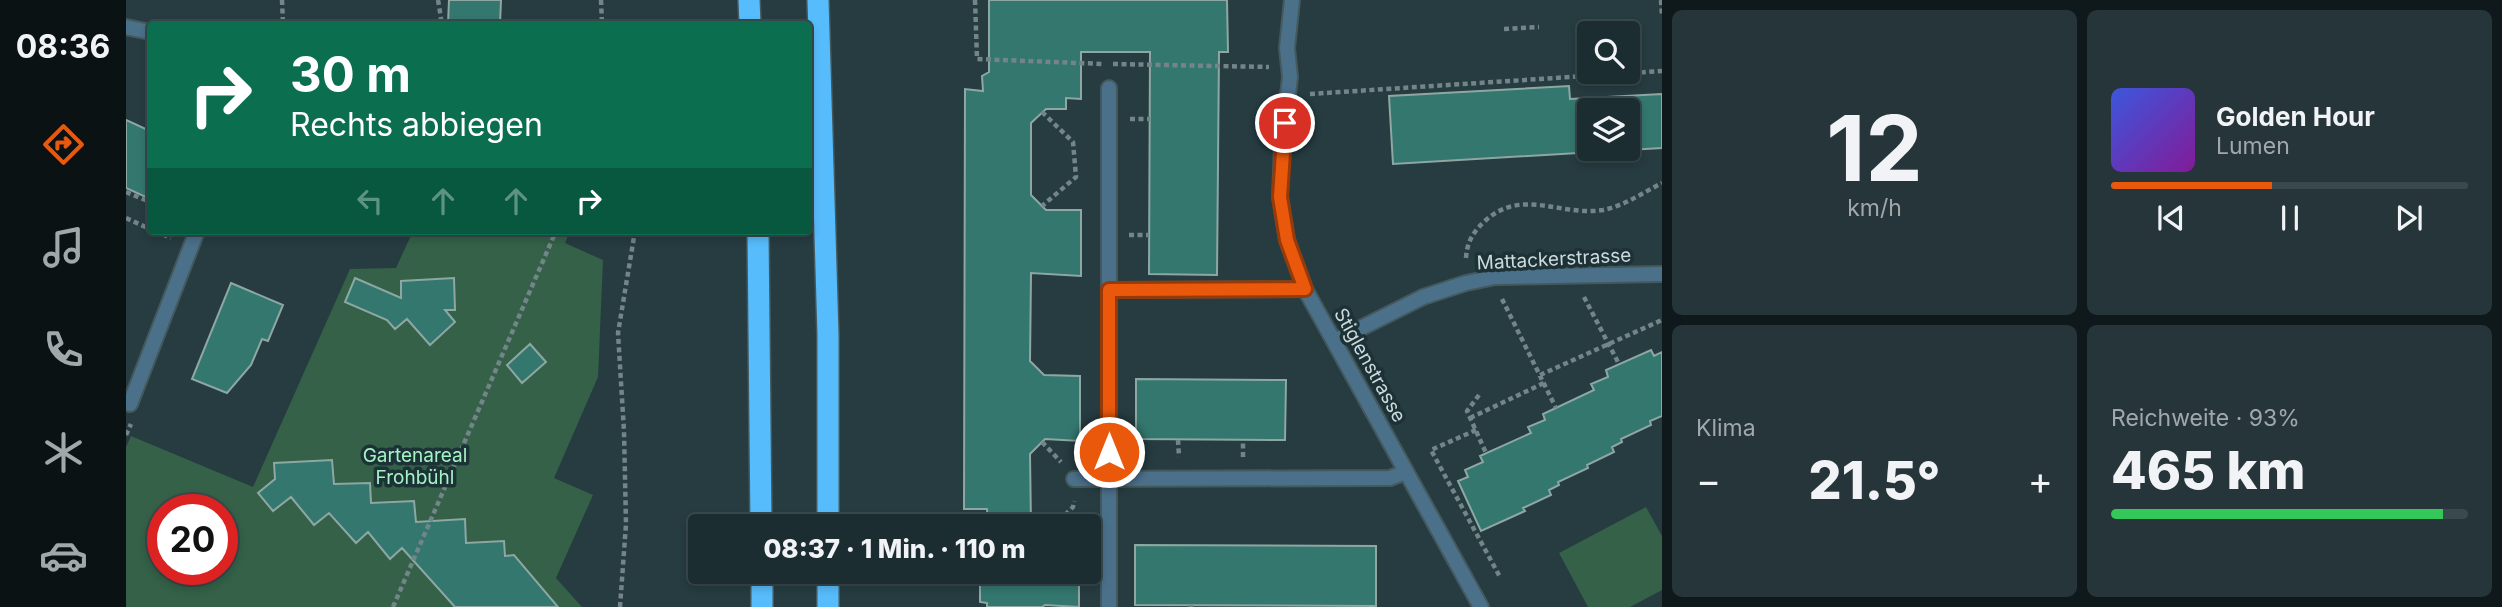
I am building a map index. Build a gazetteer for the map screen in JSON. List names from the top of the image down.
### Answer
{
  "streets": {
    "street": ["Mattackerstrasse", "Stiglenstrasse"]
  },
  "crossings": [
    ["Mattackerstrasse", "Stiglenstrasse"]
  ],
  "parks": ["Gartenareal Frohbühl"],
  "page": {
    "tabs": "08:36",
    "tile": [
      ["12", "km/h"],
      "Klima",
      ["Reichweite · 93%", "465 km"]
    ],
    "turn": ["30 m", "Rechts abbiegen"],
    "song": ["Golden Hour", "Lumen"],
    "heat": ["−", "21.5°", "+"],
    "limit": "20",
    "trip": "08:37 · 1 Min. · 110 m"
  }
}
